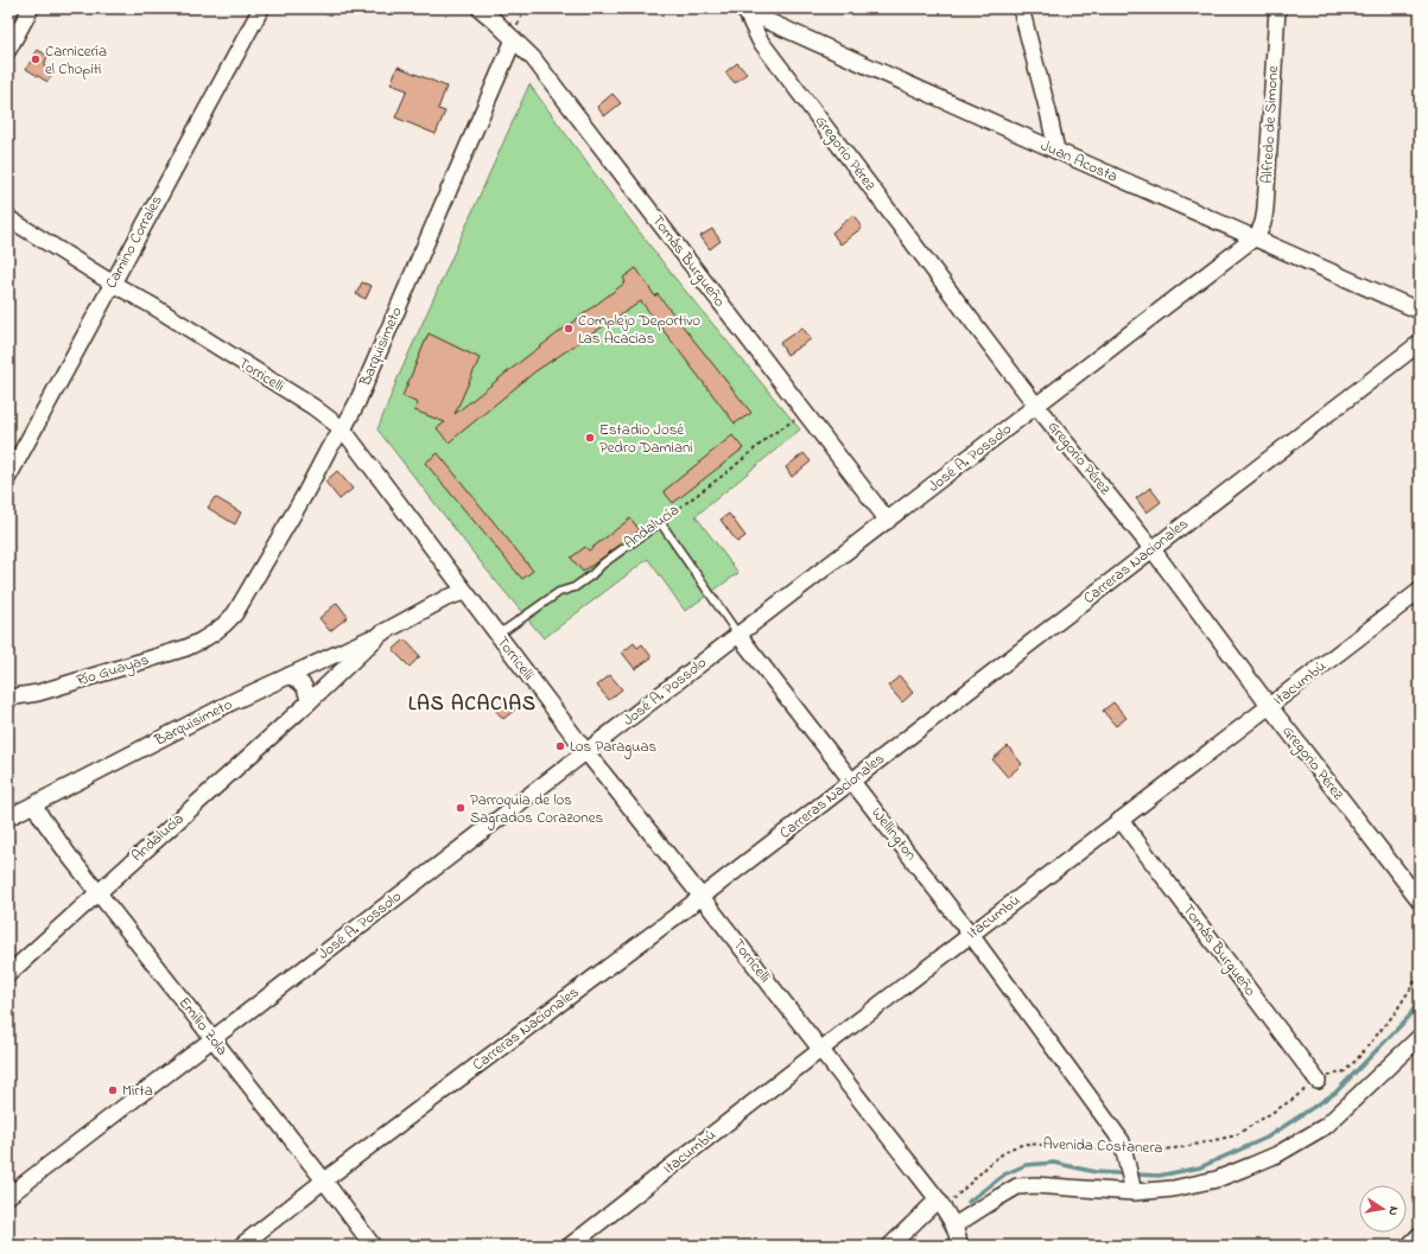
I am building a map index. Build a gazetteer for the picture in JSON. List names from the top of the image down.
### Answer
{
  "streets": {
    "street": [
      "Alfredo de Simone",
      "Gregorio Pérez",
      "Juan Acosta",
      "Camino Corrales",
      "Tomás Burgueño",
      "Barquisimeto",
      "Torricelli",
      "José A. Possolo",
      "Andalucía",
      "Carreras Nacionales",
      "Río Guayas",
      "Itacumbú",
      "Wellington",
      "Emilio Zola"
    ],
    "path": ["Avenida Costanera"]
  },
  "crossings": [
    ["Alfredo de Simone", "Juan Acosta"],
    ["Alfredo de Simone", "José A. Possolo"],
    ["Gregorio Pérez", "Juan Acosta"],
    ["Gregorio Pérez", "José A. Possolo"],
    ["Gregorio Pérez", "Carreras Nacionales"],
    ["Gregorio Pérez", "Itacumbú"],
    ["Juan Acosta", "José A. Possolo"],
    ["Camino Corrales", "Torricelli"],
    ["Tomás Burgueño", "Barquisimeto"],
    ["Tomás Burgueño", "José A. Possolo"],
    ["Tomás Burgueño", "Andalucía"],
    ["Tomás Burgueño", "Itacumbú"],
    ["Tomás Burgueño", "Avenida Costanera"],
    ["Barquisimeto", "Torricelli"],
    ["Barquisimeto", "Andalucía"],
    ["Barquisimeto", "Río Guayas"],
    ["Barquisimeto", "Emilio Zola"],
    ["Torricelli", "José A. Possolo"],
    ["Torricelli", "Andalucía"],
    ["Torricelli", "Carreras Nacionales"],
    ["Torricelli", "Itacumbú"],
    ["Torricelli", "Avenida Costanera"],
    ["José A. Possolo", "Wellington"],
    ["José A. Possolo", "Emilio Zola"],
    ["Andalucía", "Wellington"],
    ["Andalucía", "Emilio Zola"],
    ["Carreras Nacionales", "Wellington"],
    ["Carreras Nacionales", "Emilio Zola"],
    ["Itacumbú", "Wellington"],
    ["Wellington", "Avenida Costanera"]
  ],
  "districts": ["LAS ACACIAS"],
  "places": [
    "Carnicería el Chopiti",
    "Complejo Deportivo Las Acacias",
    "Estadio José Pedro Damiani",
    "Los Paraguas",
    "Parroquia de los Sagrados Corazones",
    "Mirta"
  ],
  "north": "right"
}
